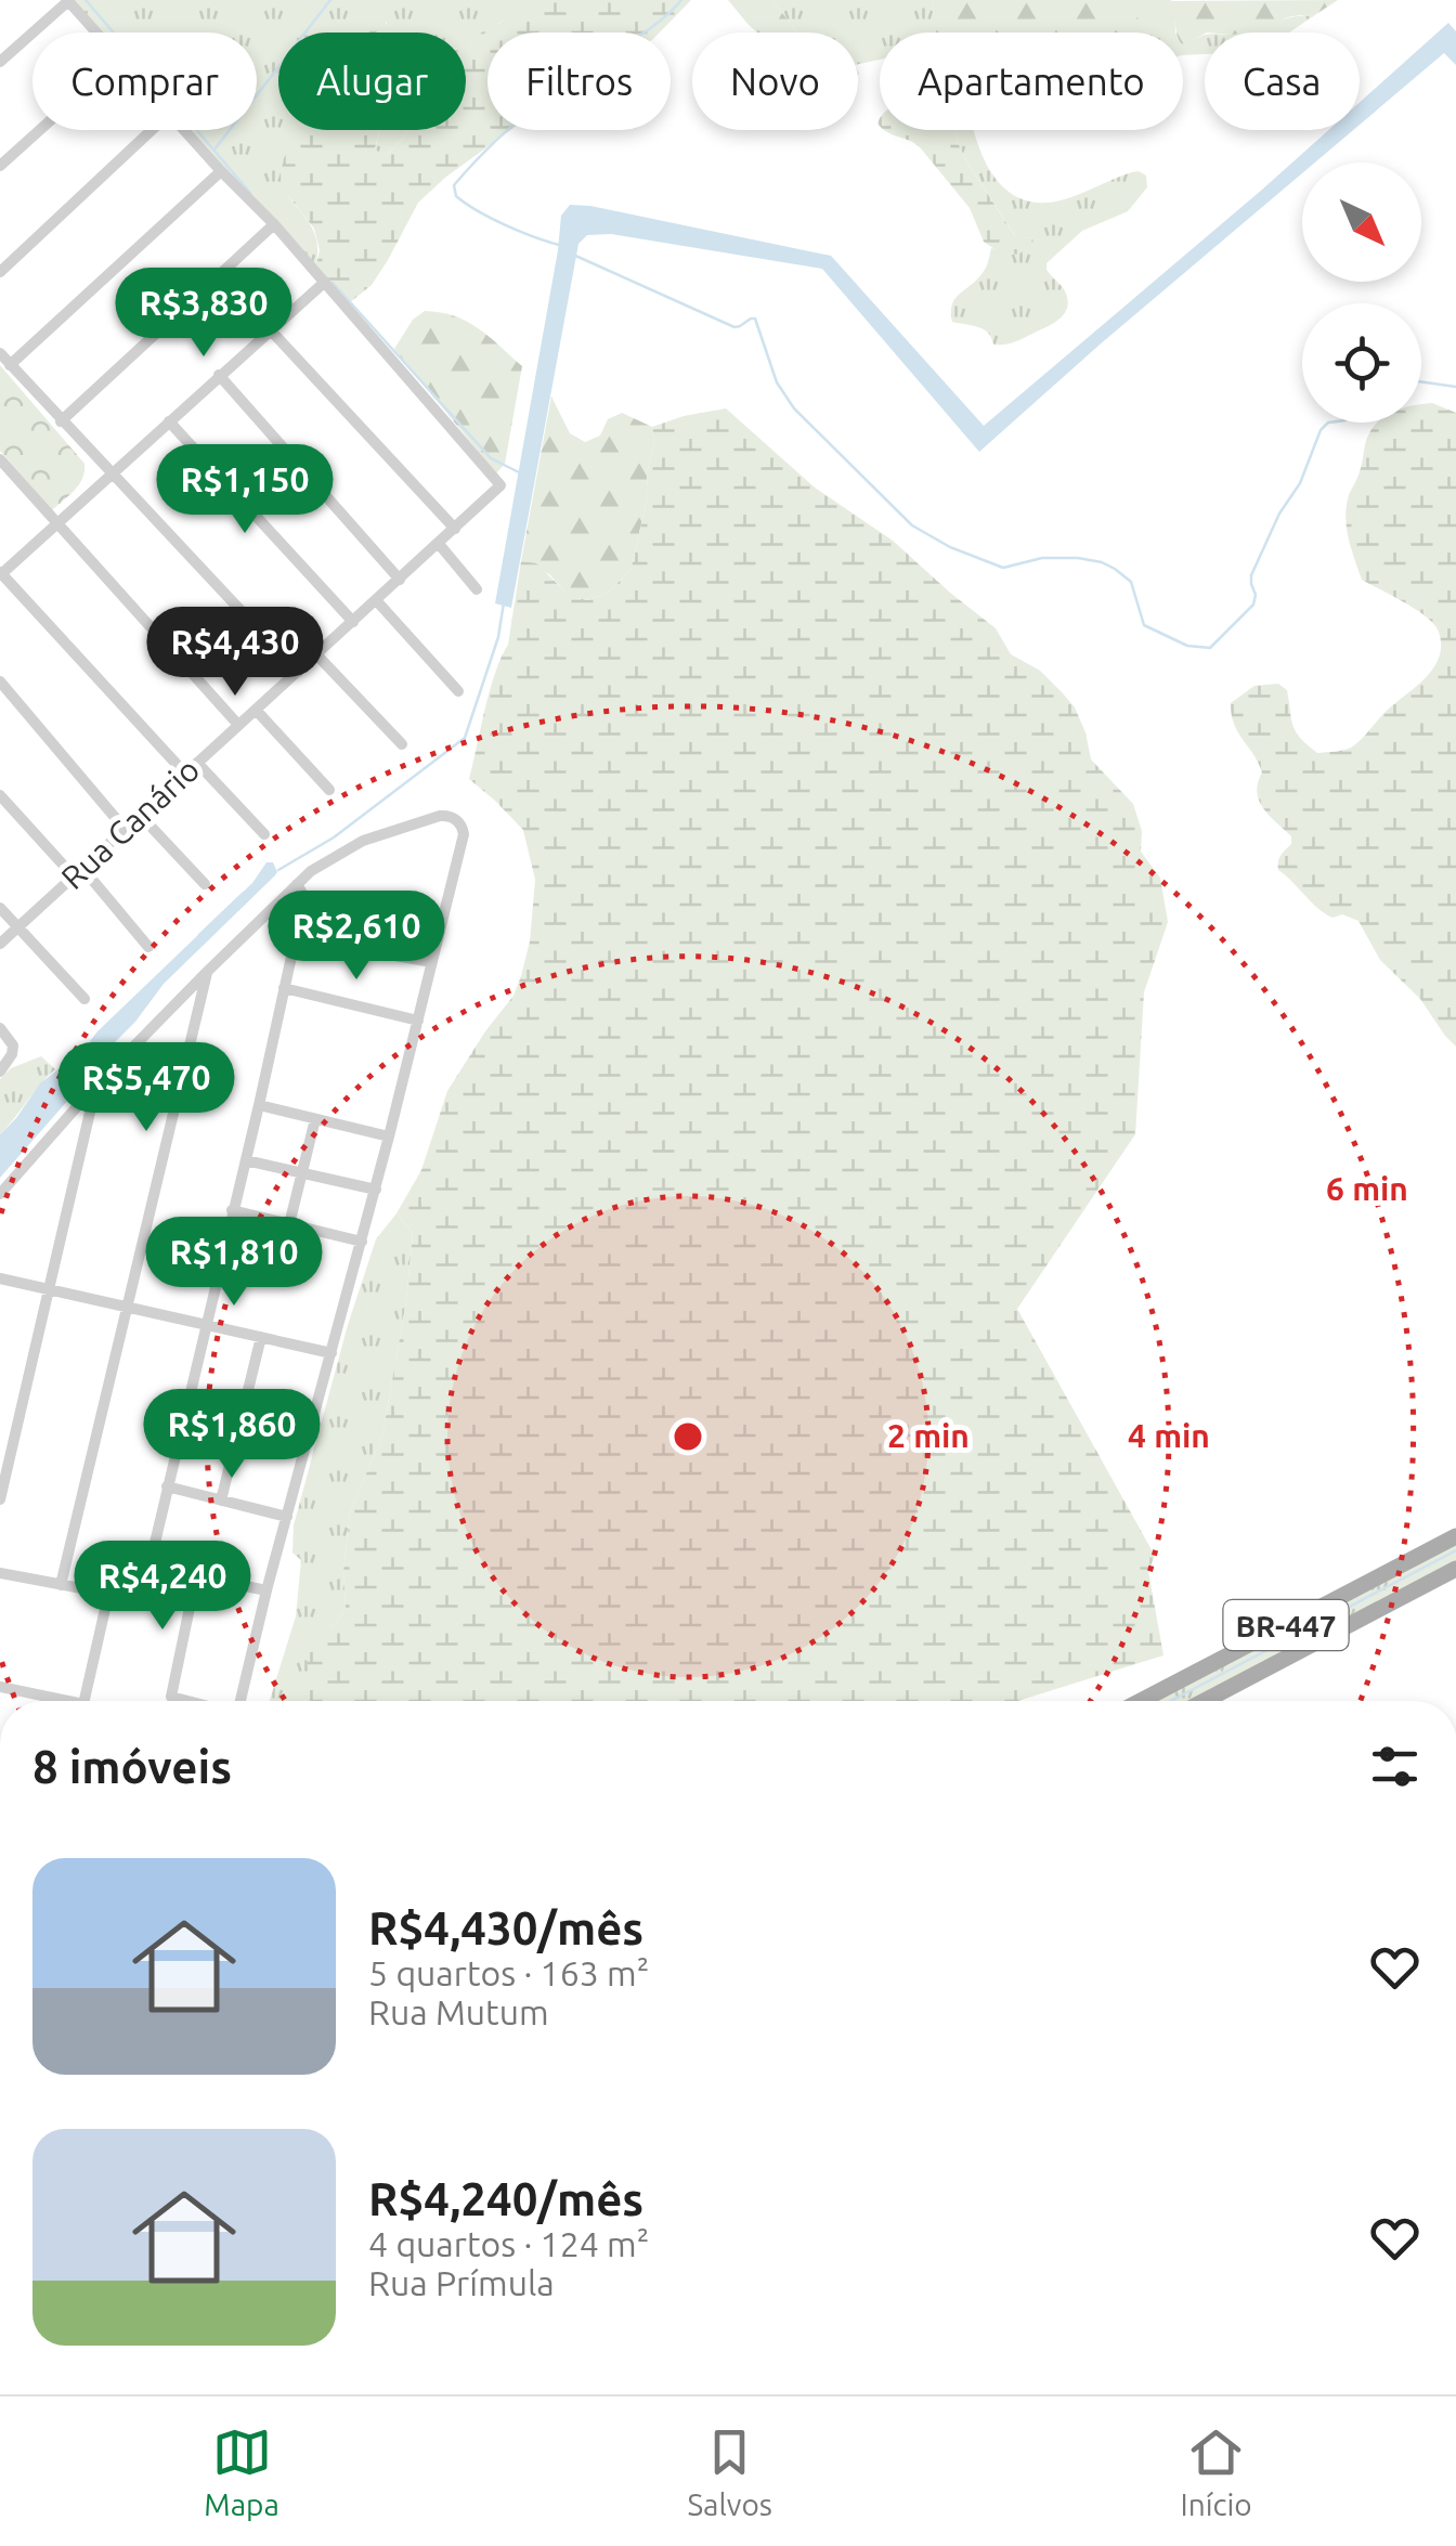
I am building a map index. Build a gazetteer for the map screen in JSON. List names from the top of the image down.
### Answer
{
  "streets": {
    "main road": ["BR-447"],
    "street": ["Rua Canário"]
  },
  "north": "bottom right",
  "page": {
    "chip": [
      "Comprar",
      "Alugar",
      "Filtros",
      "Novo",
      "Apartamento",
      "Casa"
    ],
    "price": [
      "R$3,830",
      "R$1,150",
      "R$4,430",
      "R$2,610",
      "R$5,470",
      "R$1,810",
      "R$1,860",
      "R$4,240"
    ],
    "heading": "8 imóveis",
    "list": [
      {
        "name": "R$4,430/mês",
        "note": "5 quartos · 163 m² · Rua Mutum"
      },
      {
        "name": "R$4,240/mês",
        "note": "4 quartos · 124 m² · Rua Prímula"
      }
    ],
    "tabs": ["Mapa", "Salvos", "Início"]
  },
  "rings": ["6 min", "2 min", "4 min"]
}
